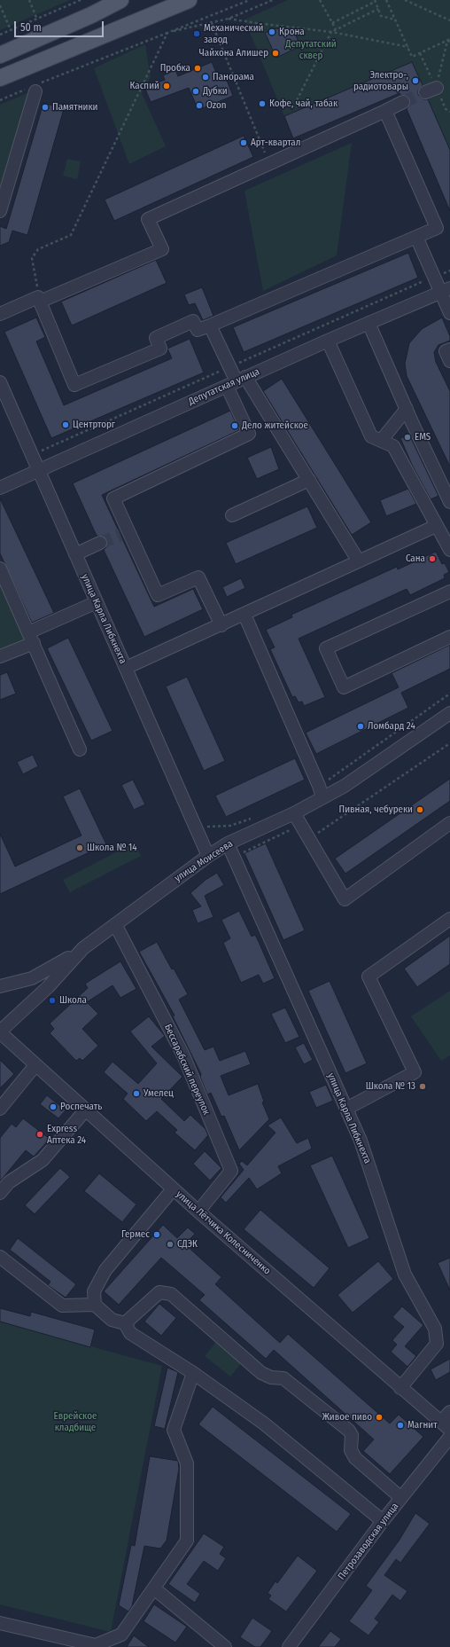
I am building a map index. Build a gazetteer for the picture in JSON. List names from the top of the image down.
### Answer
{
  "streets": {
    "street": [
      "Депутатская улица",
      "улица Карла Либкнехта",
      "улица Моисеева",
      "Бессарабский переулок",
      "улица Лётчика Колесниченко",
      "Петрозаводская улица"
    ]
  },
  "crossings": [
    ["Депутатская улица", "улица Карла Либкнехта"],
    ["улица Карла Либкнехта", "улица Моисеева"],
    ["улица Карла Либкнехта", "улица Лётчика Колесниченко"],
    ["улица Моисеева", "Бессарабский переулок"],
    ["улица Моисеева", "улица Лётчика Колесниченко"],
    ["Бессарабский переулок", "улица Лётчика Колесниченко"]
  ],
  "parks": ["Депутатский сквер", "Еврейское кладбище"],
  "places": [
    "Крона",
    "Механический завод",
    "Чайхона Алишер",
    "Пробка",
    "Панорама",
    "Электро-, радиотовары",
    "Каспий",
    "Дубки",
    "Кофе, чай, табак",
    "Ozon",
    "Памятники",
    "Арт-квартал",
    "Центрторг",
    "Дело житейское",
    "EMS",
    "Сана",
    "Ломбард 24",
    "Пивная, чебуреки",
    "Школа № 14",
    "Школа",
    "Школа № 13",
    "Умелец",
    "Роспечать",
    "Express Аптека 24",
    "Гермес",
    "СДЭК",
    "Живое пиво",
    "Магнит"
  ],
  "scale_bar": "50 m"
}
